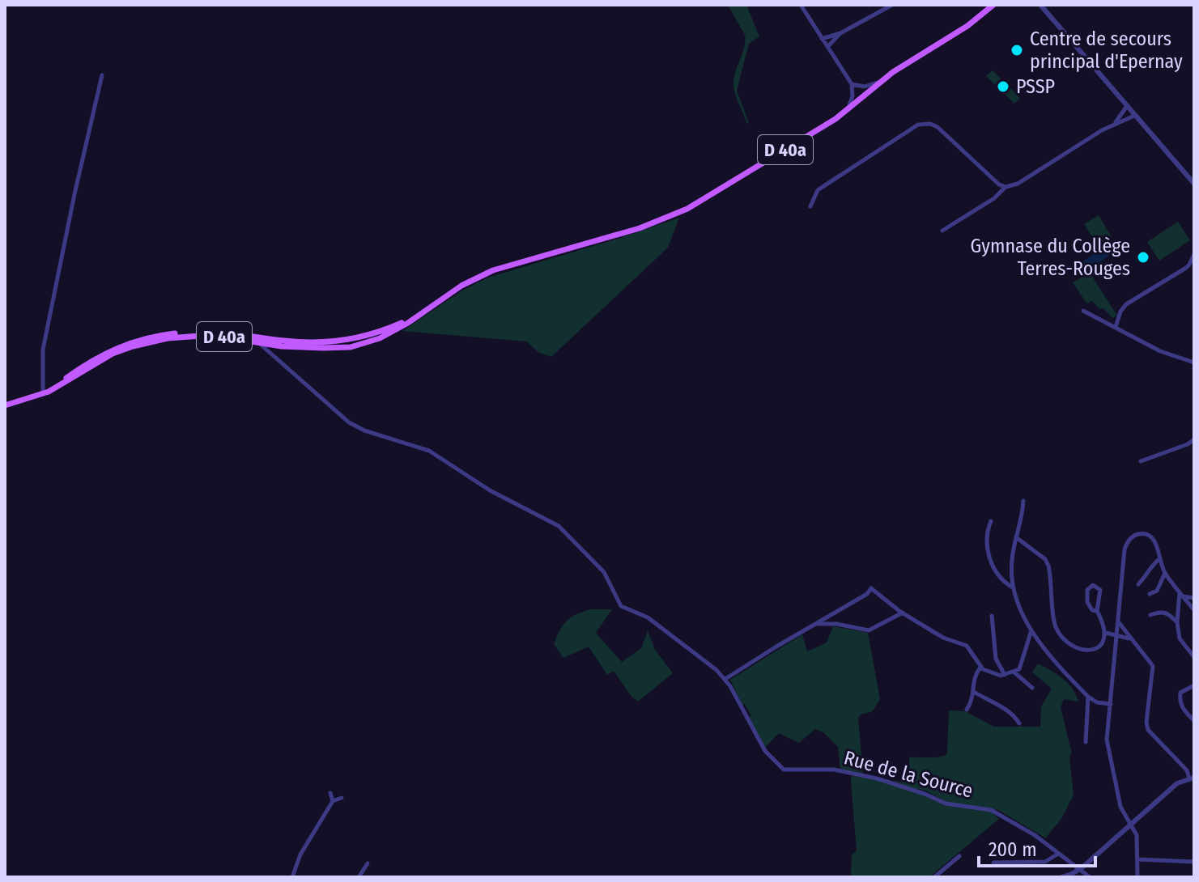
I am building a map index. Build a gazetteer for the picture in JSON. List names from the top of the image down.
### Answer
{
  "streets": {
    "main road": ["D 40a"],
    "street": ["Rue de la Source"]
  },
  "crossings": [
    ["D 40a", "Rue de la Source"]
  ],
  "places": ["Centre de secours principal d'Epernay", "PSSP", "Gymnase du Collège Terres-Rouges"],
  "scale_bar": "200 m"
}
